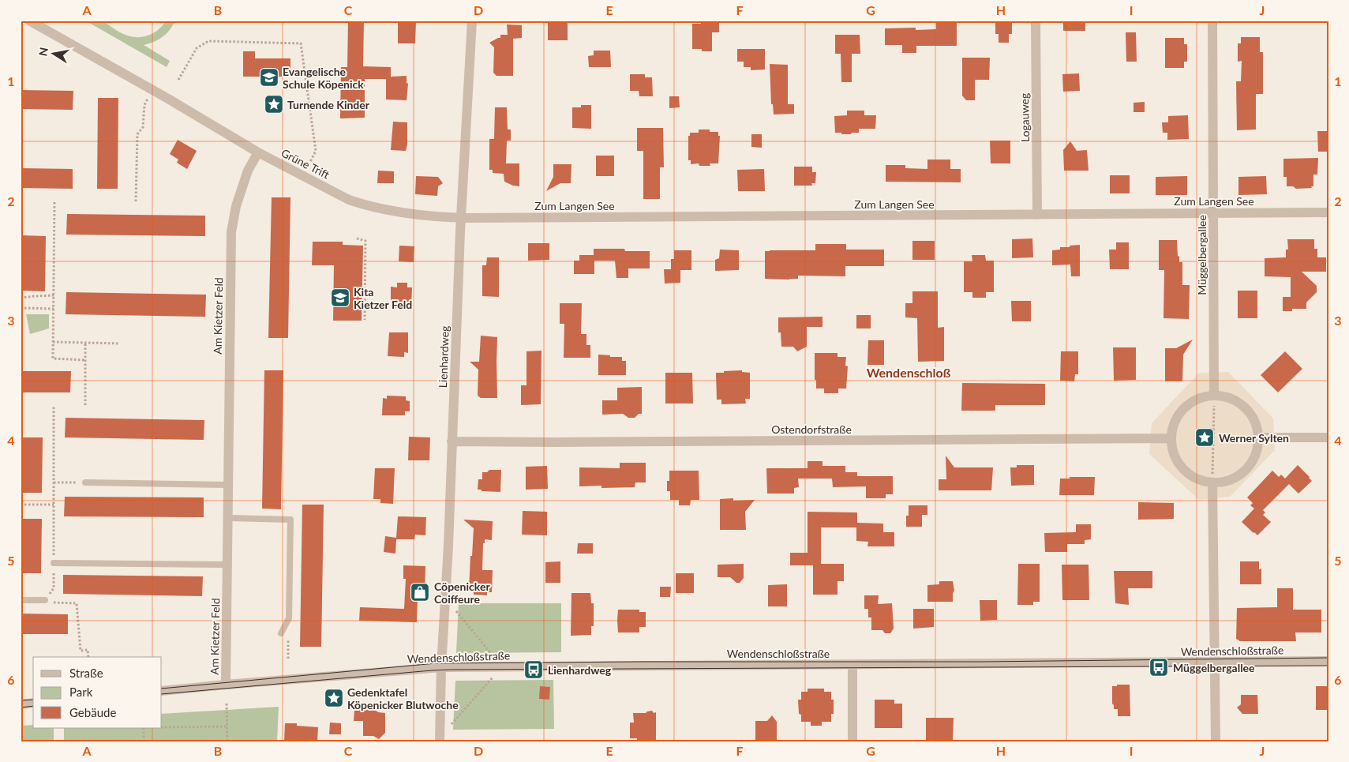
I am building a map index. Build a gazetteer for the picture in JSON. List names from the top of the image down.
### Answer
{
  "streets": {
    "street": [
      "Logauweg",
      "Grüne Trift",
      "Zum Langen See",
      "Müggelbergallee",
      "Am Kietzer Feld",
      "Lienhardweg",
      "Ostendorfstraße",
      "Wendenschloßstraße"
    ]
  },
  "crossings": [
    ["Logauweg", "Zum Langen See"],
    ["Grüne Trift", "Zum Langen See"],
    ["Grüne Trift", "Am Kietzer Feld"],
    ["Grüne Trift", "Lienhardweg"],
    ["Zum Langen See", "Müggelbergallee"],
    ["Zum Langen See", "Lienhardweg"],
    ["Am Kietzer Feld", "Wendenschloßstraße"],
    ["Lienhardweg", "Ostendorfstraße"],
    ["Lienhardweg", "Wendenschloßstraße"]
  ],
  "districts": ["Wendenschloß"],
  "places": {
    "school or university": ["Evangelische Schule Köpenick", "Kita Kietzer Feld"],
    "place": ["Turnende Kinder", "Werner Sylten", "Gedenktafel Köpenicker Blutwoche"],
    "shop": ["Cöpenicker Coiffeure"],
    "bus stop": ["Müggelbergallee", "Lienhardweg"]
  },
  "legend": ["Straße", "Park", "Gebäude"],
  "north": "left",
  "grid": {
    "columns": [
      "A",
      "B",
      "C",
      "D",
      "E",
      "F",
      "G",
      "H",
      "I",
      "J"
    ],
    "rows": [
      "1",
      "2",
      "3",
      "4",
      "5",
      "6"
    ]
  }
}
